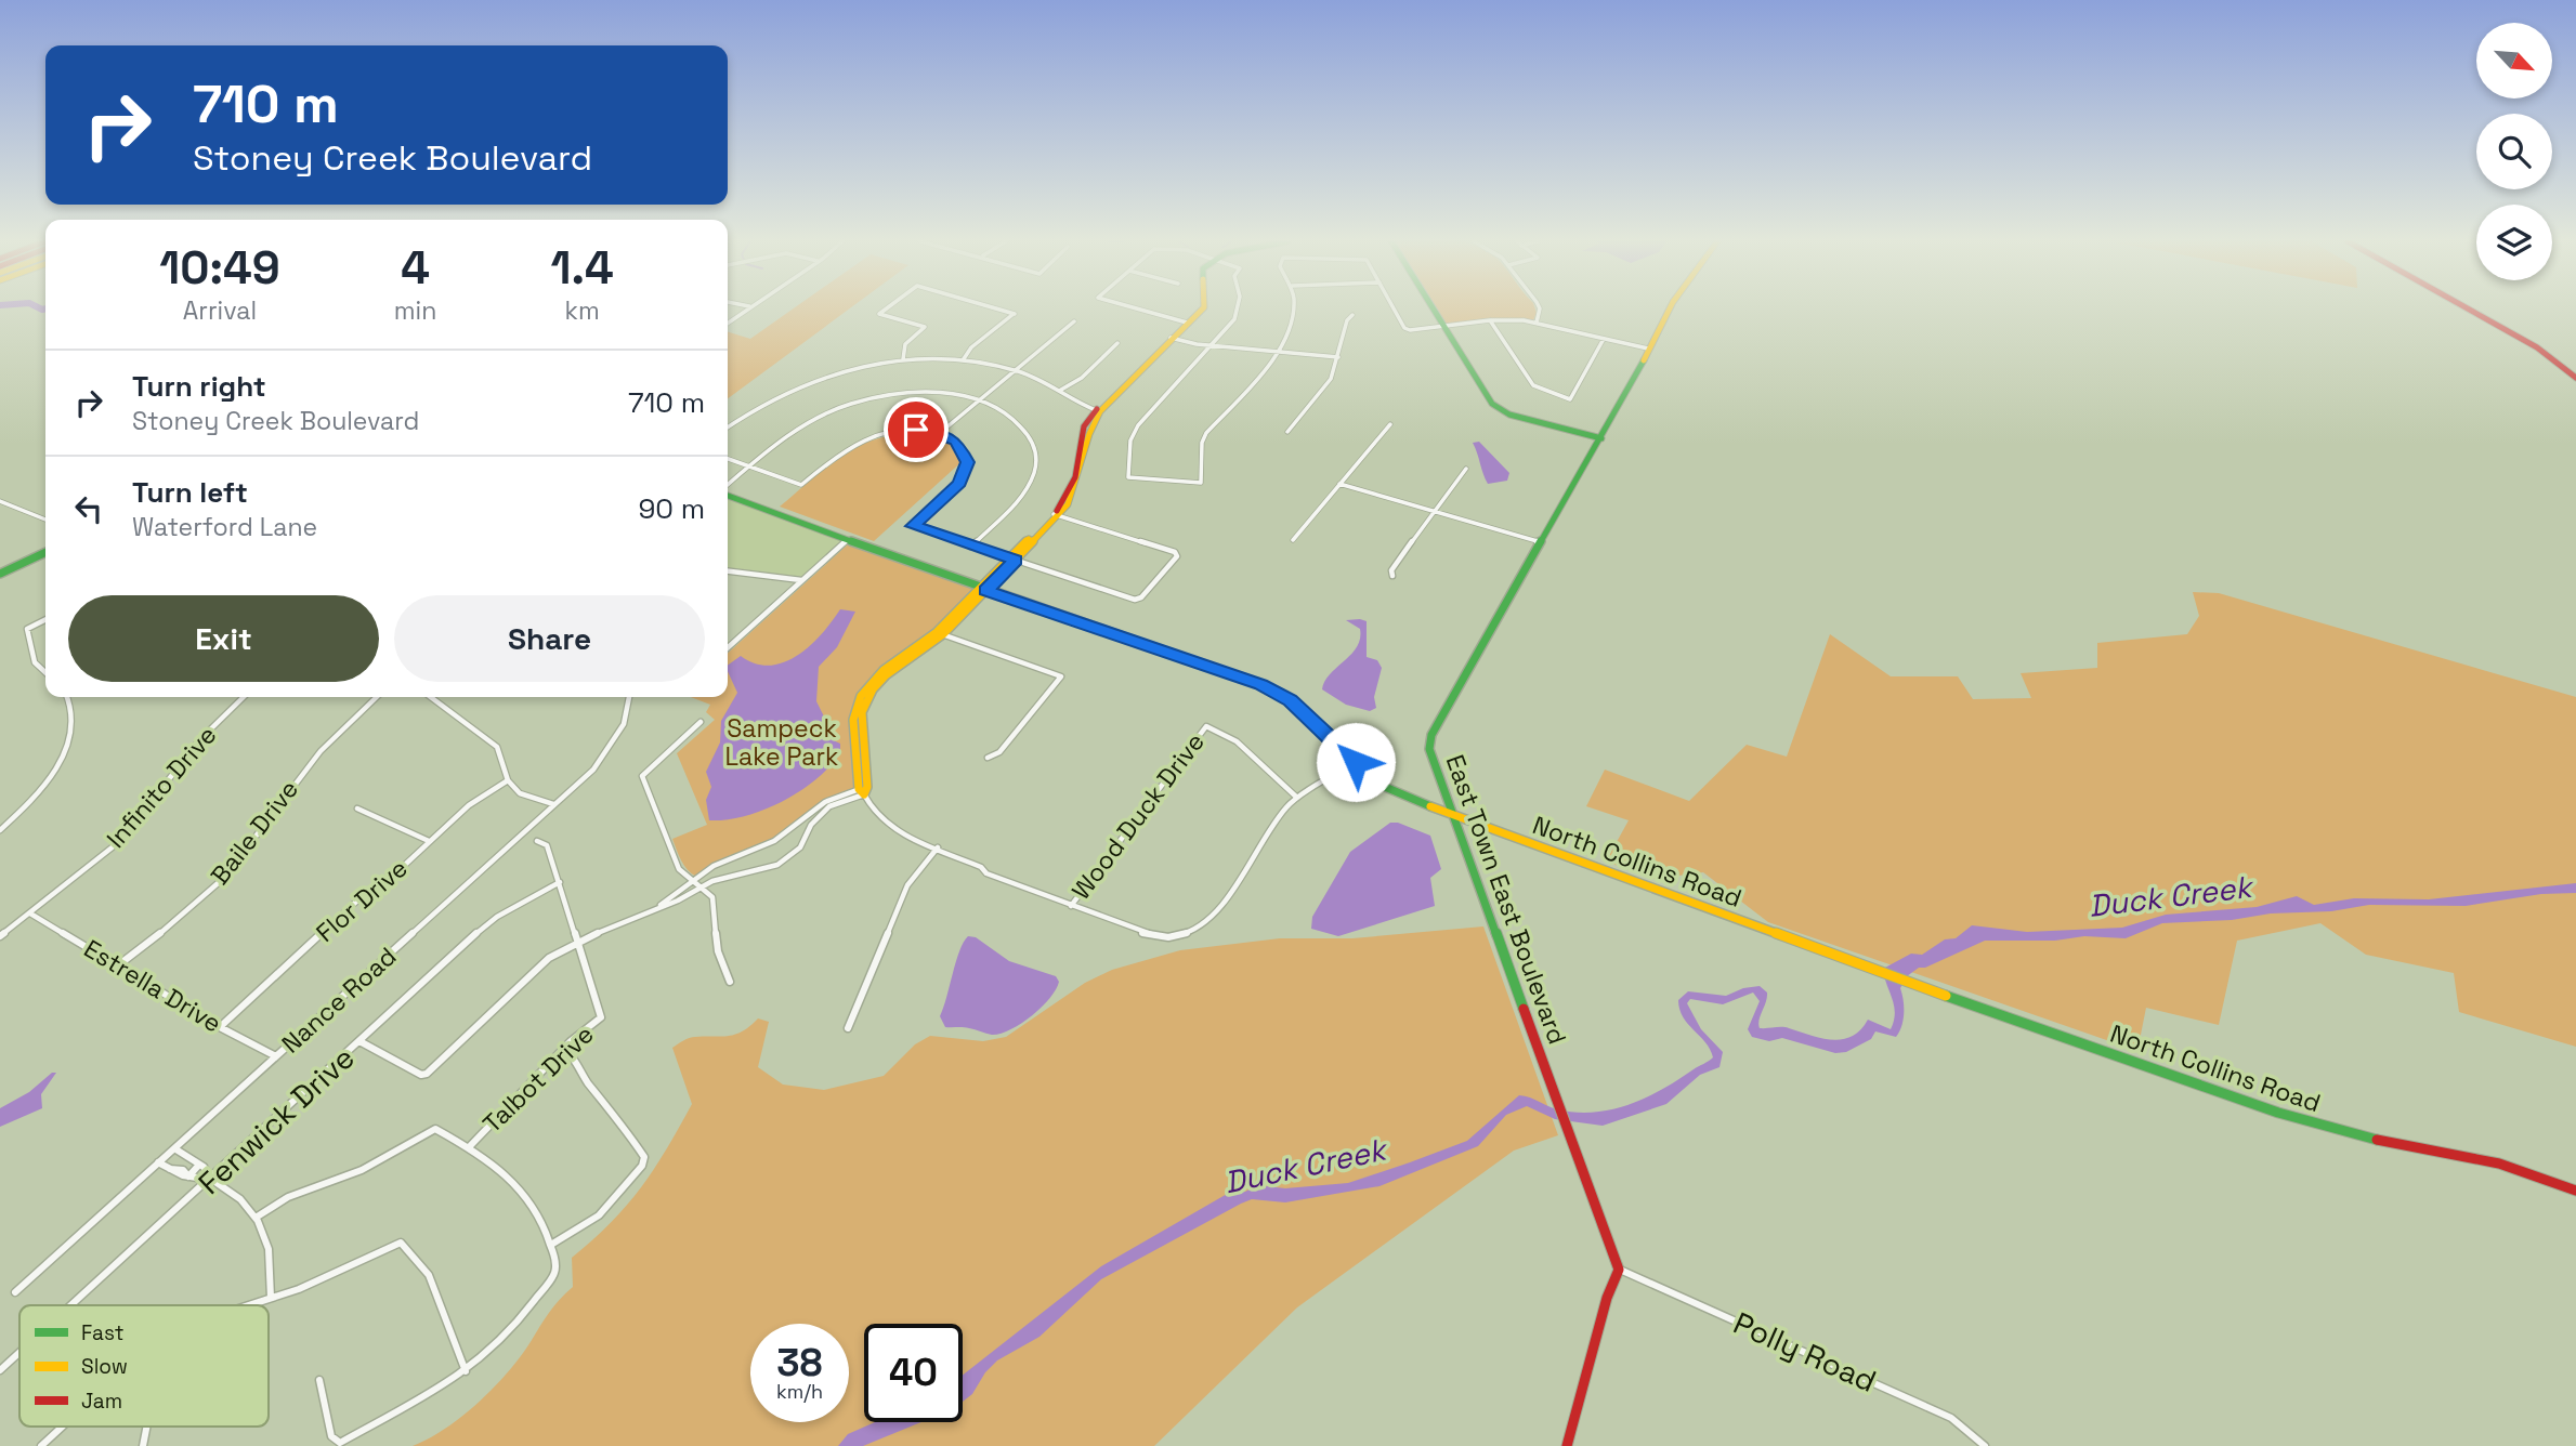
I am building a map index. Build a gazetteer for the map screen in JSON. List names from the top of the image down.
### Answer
{
  "streets": {
    "main road": ["North Collins Road", "East Town East Boulevard"],
    "street": [
      "Infinito Drive",
      "Wood Duck Drive",
      "Baile Drive",
      "Flor Drive",
      "Estrella Drive",
      "Nance Road",
      "Talbot Drive",
      "Fenwick Drive",
      "Polly Road"
    ]
  },
  "crossings": [
    ["Infinito Drive", "Estrella Drive"],
    ["Baile Drive", "Estrella Drive"],
    ["North Collins Road", "East Town East Boulevard"],
    ["East Town East Boulevard", "Polly Road"],
    ["Flor Drive", "Estrella Drive"],
    ["Estrella Drive", "Nance Road"],
    ["Talbot Drive", "Fenwick Drive"]
  ],
  "water": ["Duck Creek"],
  "parks": ["Sampeck Lake Park"],
  "legend": ["Fast", "Slow", "Jam"],
  "north": "bottom right",
  "page": {
    "turn": ["710 m", "Stoney Creek Boulevard"],
    "eta": [
      "10:49",
      "Arrival",
      "4",
      "min",
      "1.4",
      "km"
    ],
    "list": [
      {
        "name": "Turn right",
        "note": "Stoney Creek Boulevard",
        "value": "710 m"
      },
      {
        "name": "Turn left",
        "note": "Waterford Lane",
        "value": "90 m"
      }
    ],
    "buttons": ["Exit", "Share"],
    "speed": "38 km/h",
    "limit": "40"
  }
}
